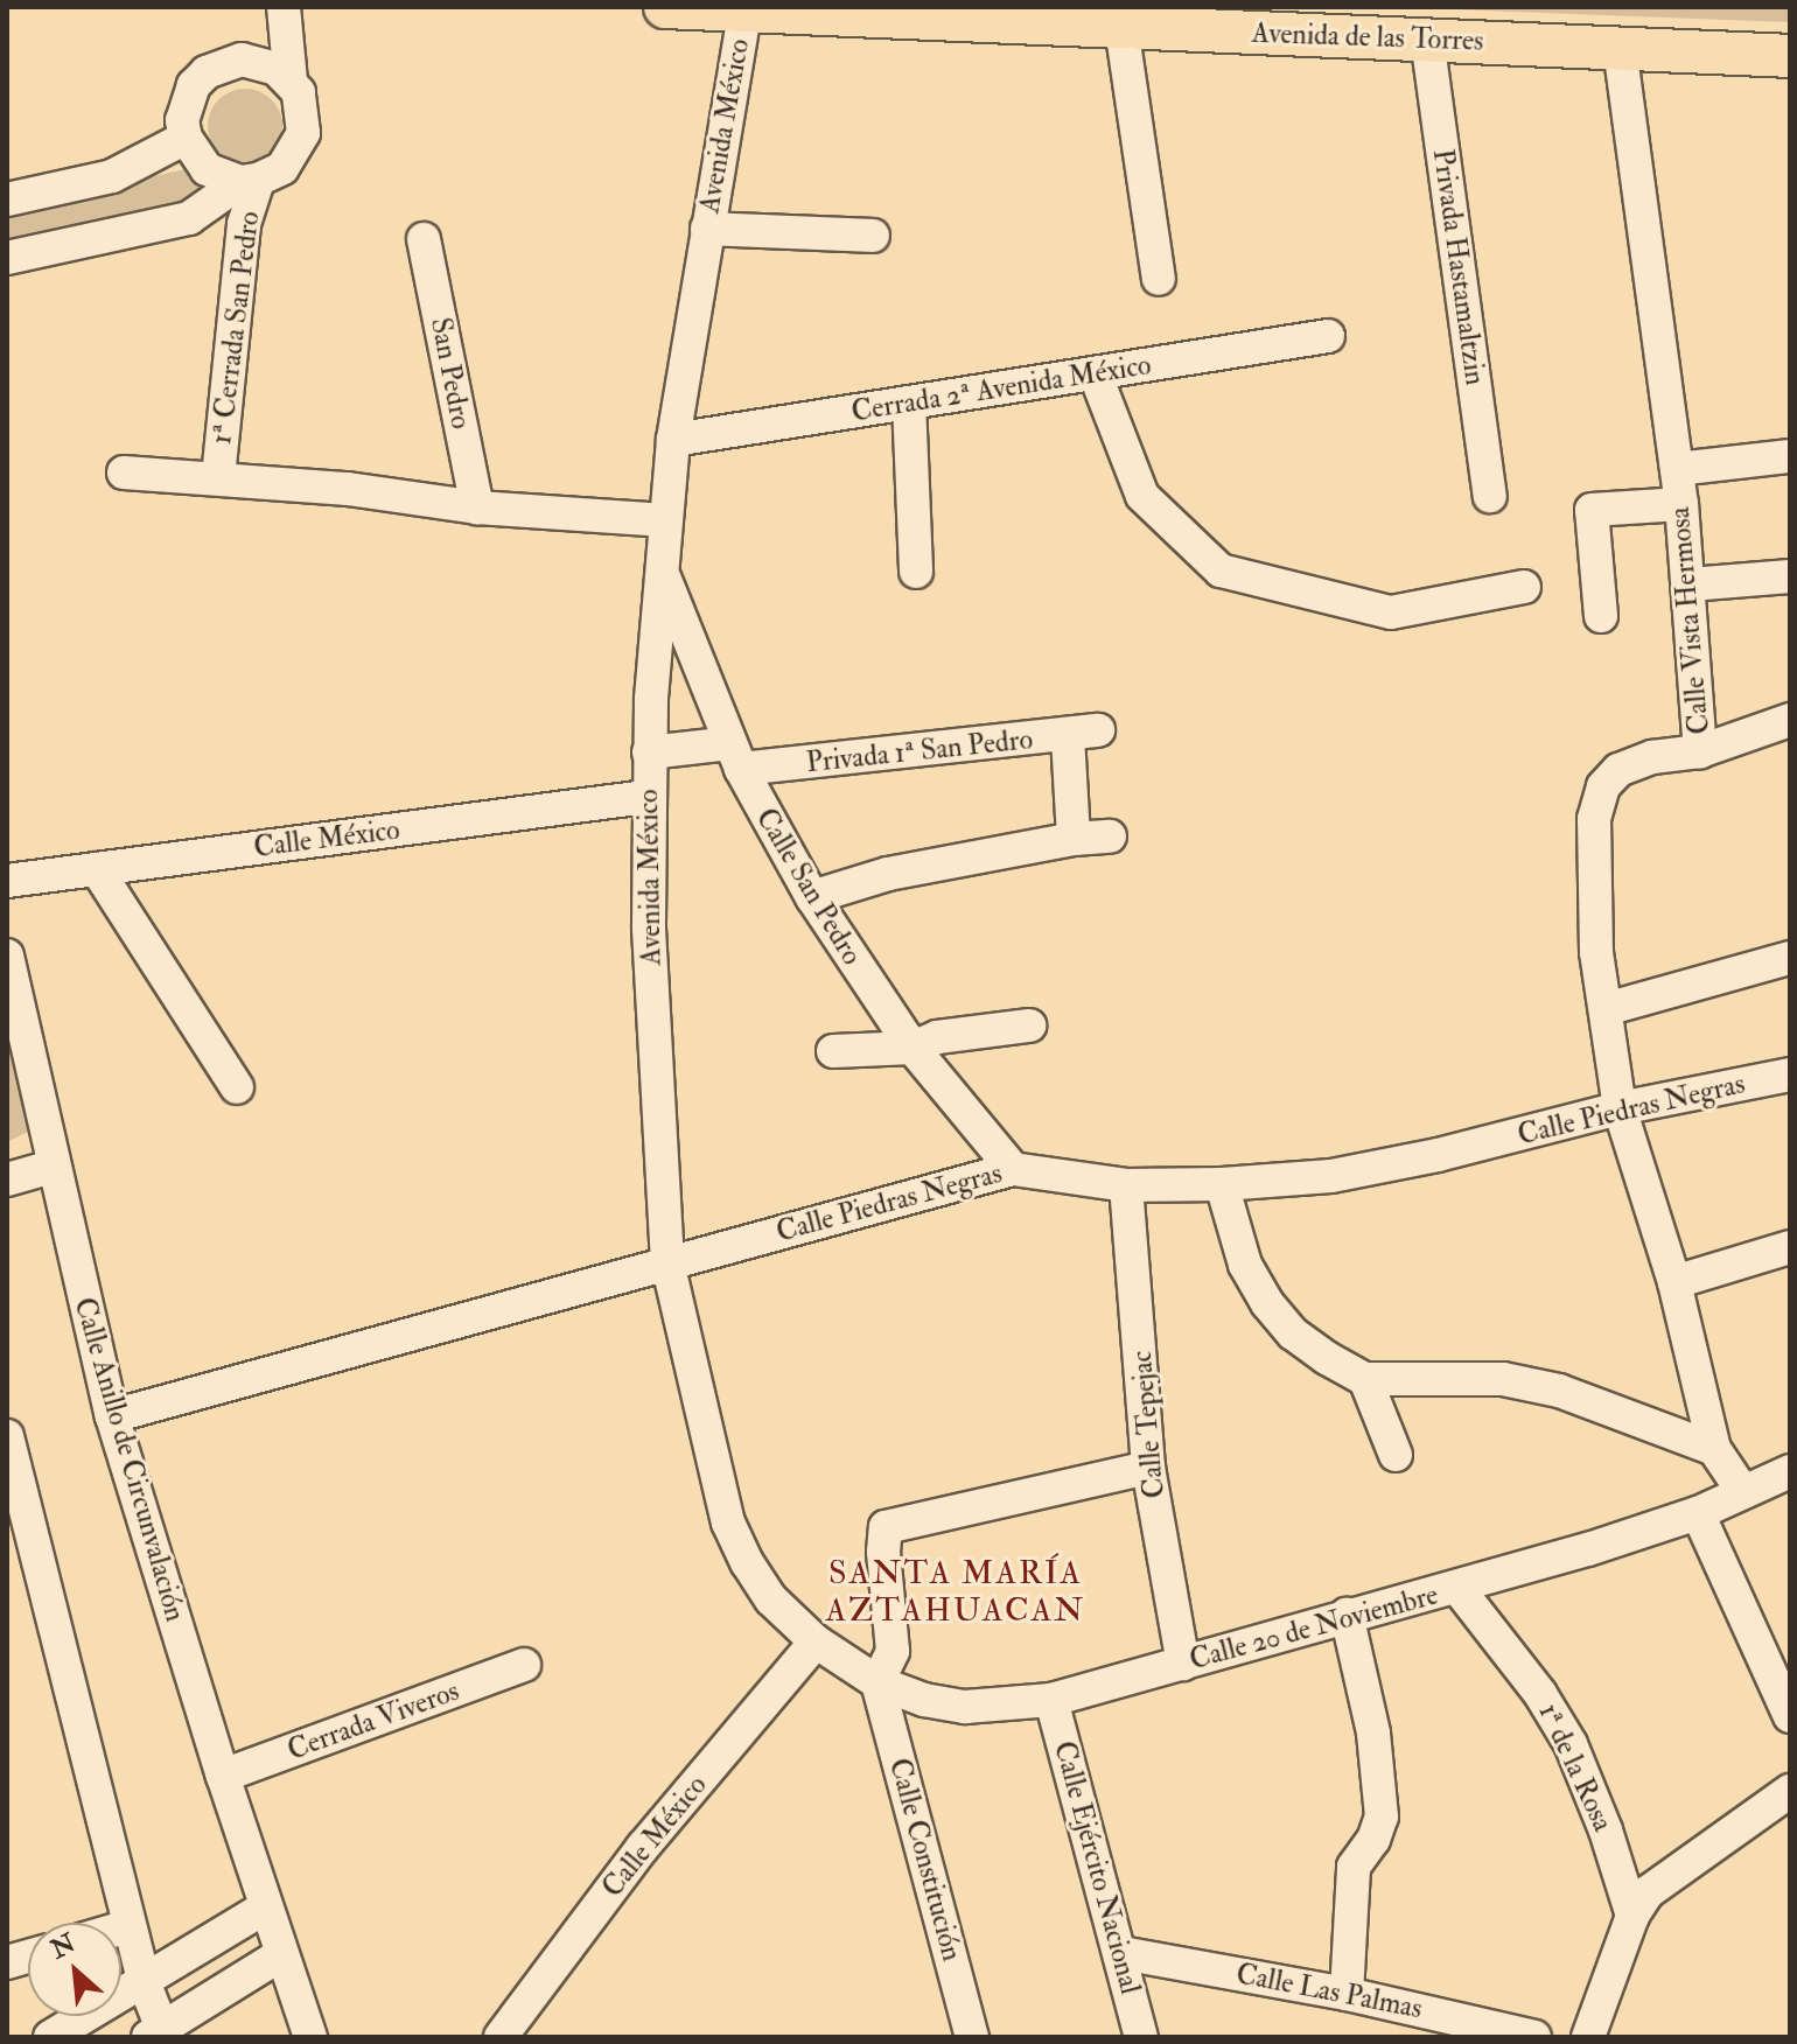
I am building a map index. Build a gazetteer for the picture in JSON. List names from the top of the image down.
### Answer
{
  "streets": {
    "main road": ["Avenida de las Torres"],
    "street": [
      "Avenida México",
      "Privada Hastamaltzin",
      "1ª Cerrada San Pedro",
      "San Pedro",
      "Cerrada 2ª Avenida México",
      "Calle Vista Hermosa",
      "Privada 1ª San Pedro",
      "Calle México",
      "Calle San Pedro",
      "Calle Piedras Negras",
      "Calle Tepejac",
      "Calle Anillo de Circunvalación",
      "Calle 20 de Noviembre",
      "Cerrada Viveros",
      "1ª de la Rosa",
      "Calle Constitución",
      "Calle Ejército Nacional",
      "Calle Las Palmas"
    ]
  },
  "crossings": [
    ["Avenida de las Torres", "Avenida México"],
    ["Avenida de las Torres", "Privada Hastamaltzin"],
    ["Avenida de las Torres", "Calle Vista Hermosa"],
    ["Avenida México", "Cerrada 2ª Avenida México"],
    ["Avenida México", "Privada 1ª San Pedro"],
    ["Avenida México", "Calle México"],
    ["Avenida México", "Calle San Pedro"],
    ["Avenida México", "Calle Piedras Negras"],
    ["Avenida México", "Calle 20 de Noviembre"],
    ["Avenida México", "Calle Constitución"],
    ["Calle Vista Hermosa", "Calle Piedras Negras"],
    ["Calle Vista Hermosa", "Calle 20 de Noviembre"],
    ["Privada 1ª San Pedro", "Calle San Pedro"],
    ["Calle San Pedro", "Calle Piedras Negras"],
    ["Calle Piedras Negras", "Calle Tepejac"],
    ["Calle Piedras Negras", "Calle Anillo de Circunvalación"],
    ["Calle Tepejac", "Calle 20 de Noviembre"],
    ["Calle Anillo de Circunvalación", "Cerrada Viveros"],
    ["Calle 20 de Noviembre", "1ª de la Rosa"],
    ["Calle 20 de Noviembre", "Calle Constitución"],
    ["Calle 20 de Noviembre", "Calle Ejército Nacional"],
    ["Calle Ejército Nacional", "Calle Las Palmas"]
  ],
  "districts": ["SANTA MARÍA AZTAHUACAN"],
  "north": "top left"
}
